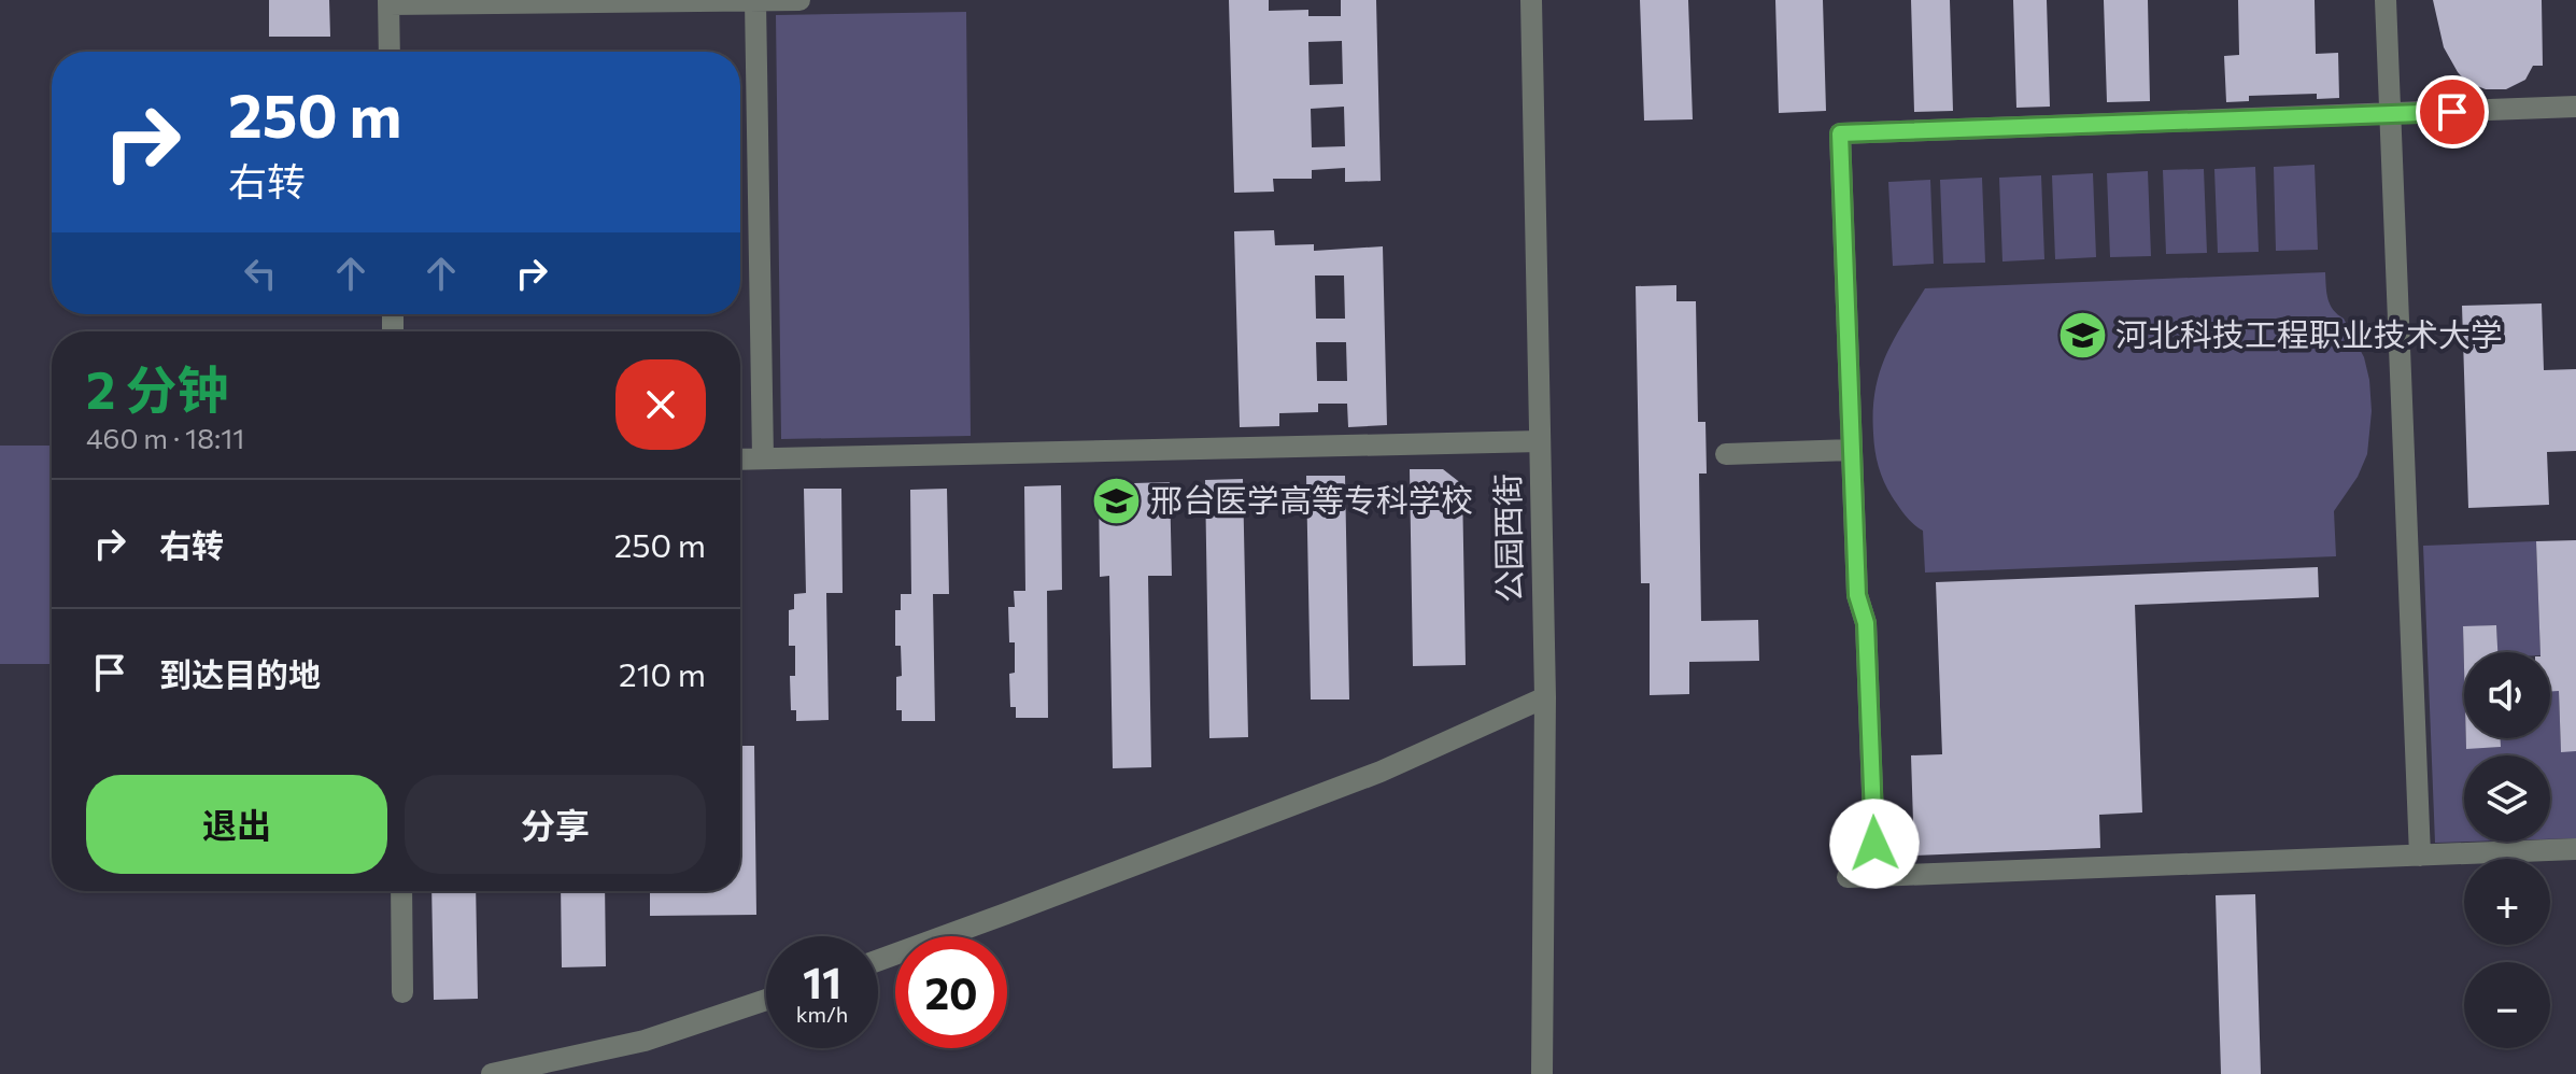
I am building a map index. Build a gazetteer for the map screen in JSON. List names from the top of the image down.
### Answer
{
  "streets": {
    "street": ["公园西街"]
  },
  "places": {
    "school or university": ["河北科技工程职业技术大学", "邢台医学高等专科学校"]
  },
  "page": {
    "turn": ["250 m", "右转"],
    "heading": ["2 分钟", "460 m · 18:11"],
    "list": [
      {
        "name": "右转",
        "value": "250 m"
      },
      {
        "name": "到达目的地",
        "value": "210 m"
      }
    ],
    "map_buttons": ["+", "−"],
    "buttons": ["退出", "分享"],
    "speed": "11 km/h",
    "limit": "20"
  }
}
